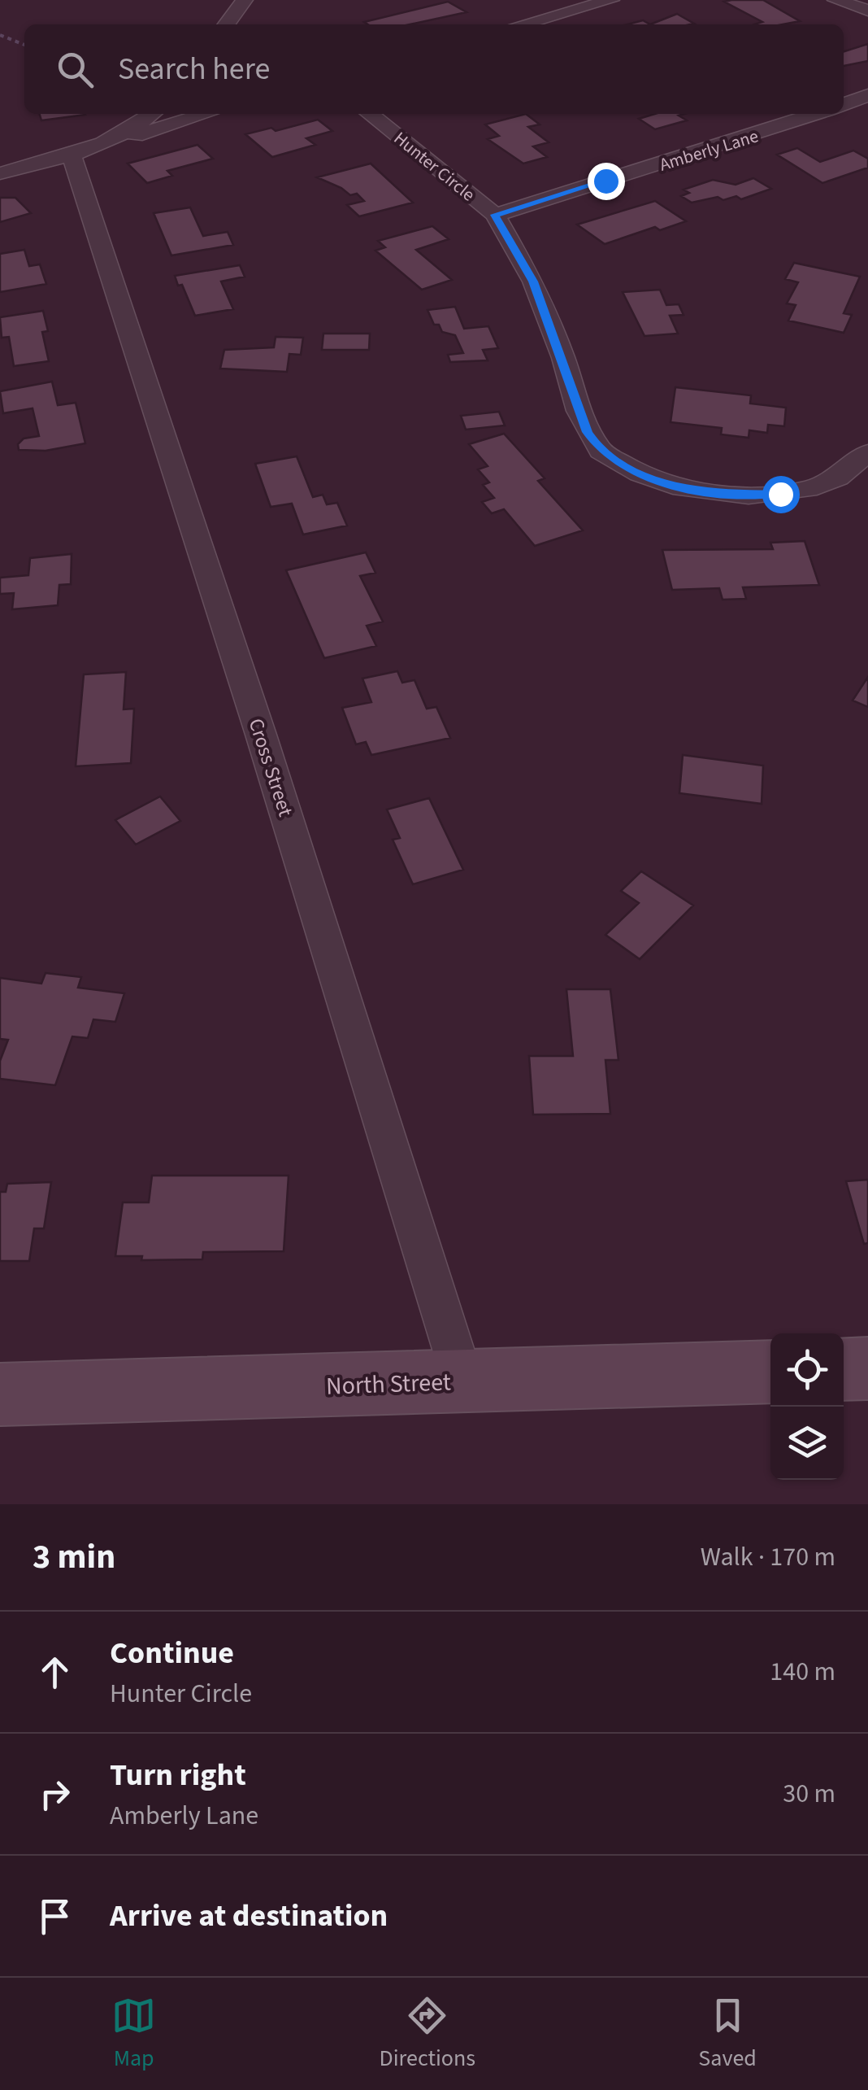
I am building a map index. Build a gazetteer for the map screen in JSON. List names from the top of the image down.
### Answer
{
  "streets": {
    "street": [
      "Amberly Lane",
      "Hunter Circle",
      "Cross Street",
      "North Street"
    ]
  },
  "crossings": [
    ["Amberly Lane", "Hunter Circle"],
    ["Cross Street", "North Street"]
  ],
  "page": {
    "search": "Search here",
    "heading": ["3 min", "Walk · 170 m"],
    "list": [
      ["Continue", "Hunter Circle", "140 m"],
      ["Turn right", "Amberly Lane", "30 m"],
      "Arrive at destination"
    ],
    "nav": ["Map", "Directions", "Saved"]
  }
}
